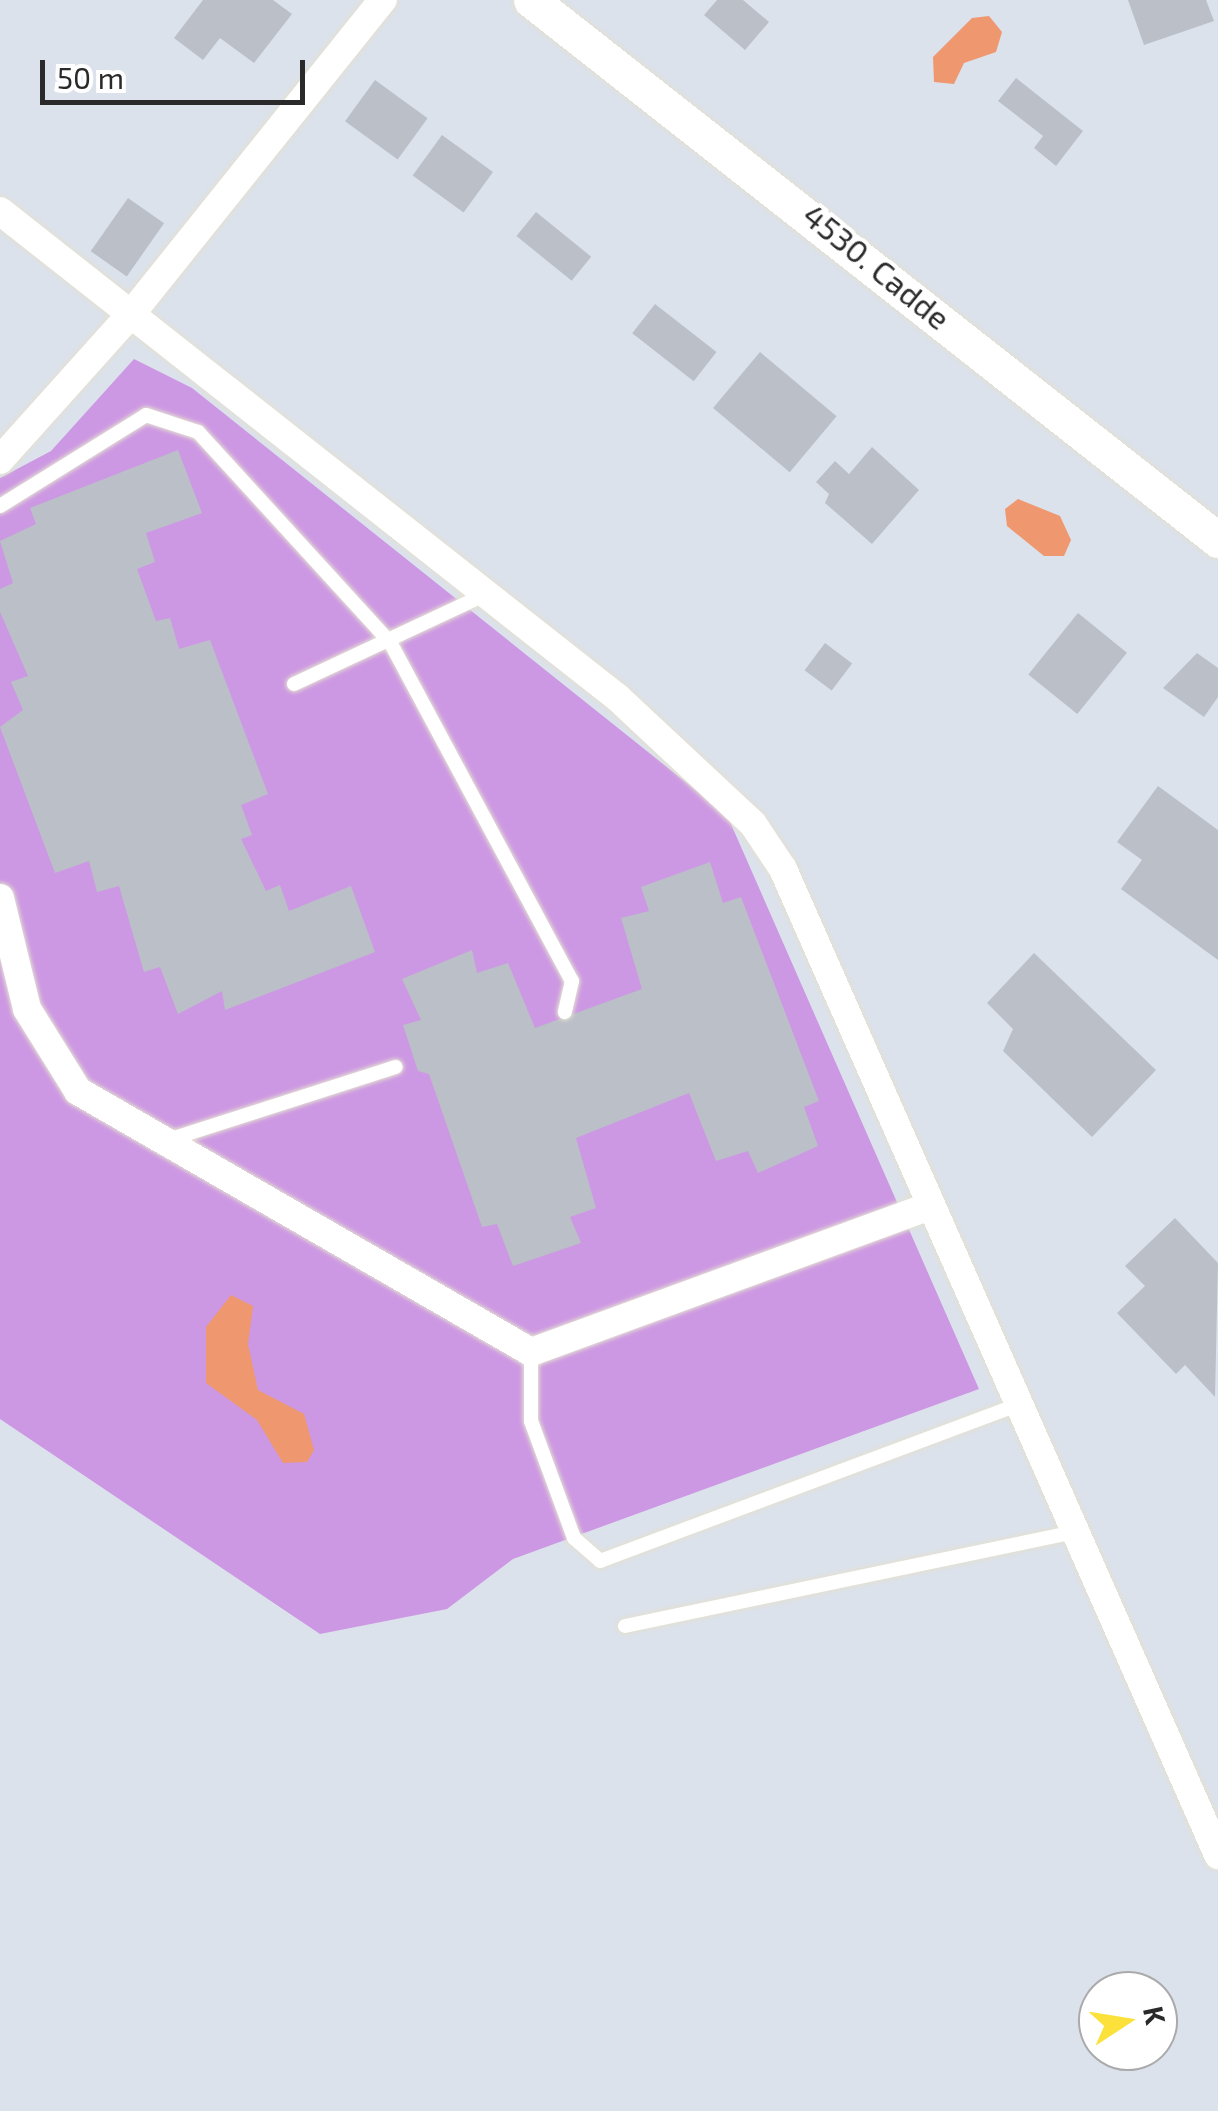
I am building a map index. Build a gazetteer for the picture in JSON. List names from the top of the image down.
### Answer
{
  "streets": {
    "street": ["4530. Cadde"]
  },
  "scale_bar": "50 m",
  "north": "right"
}
